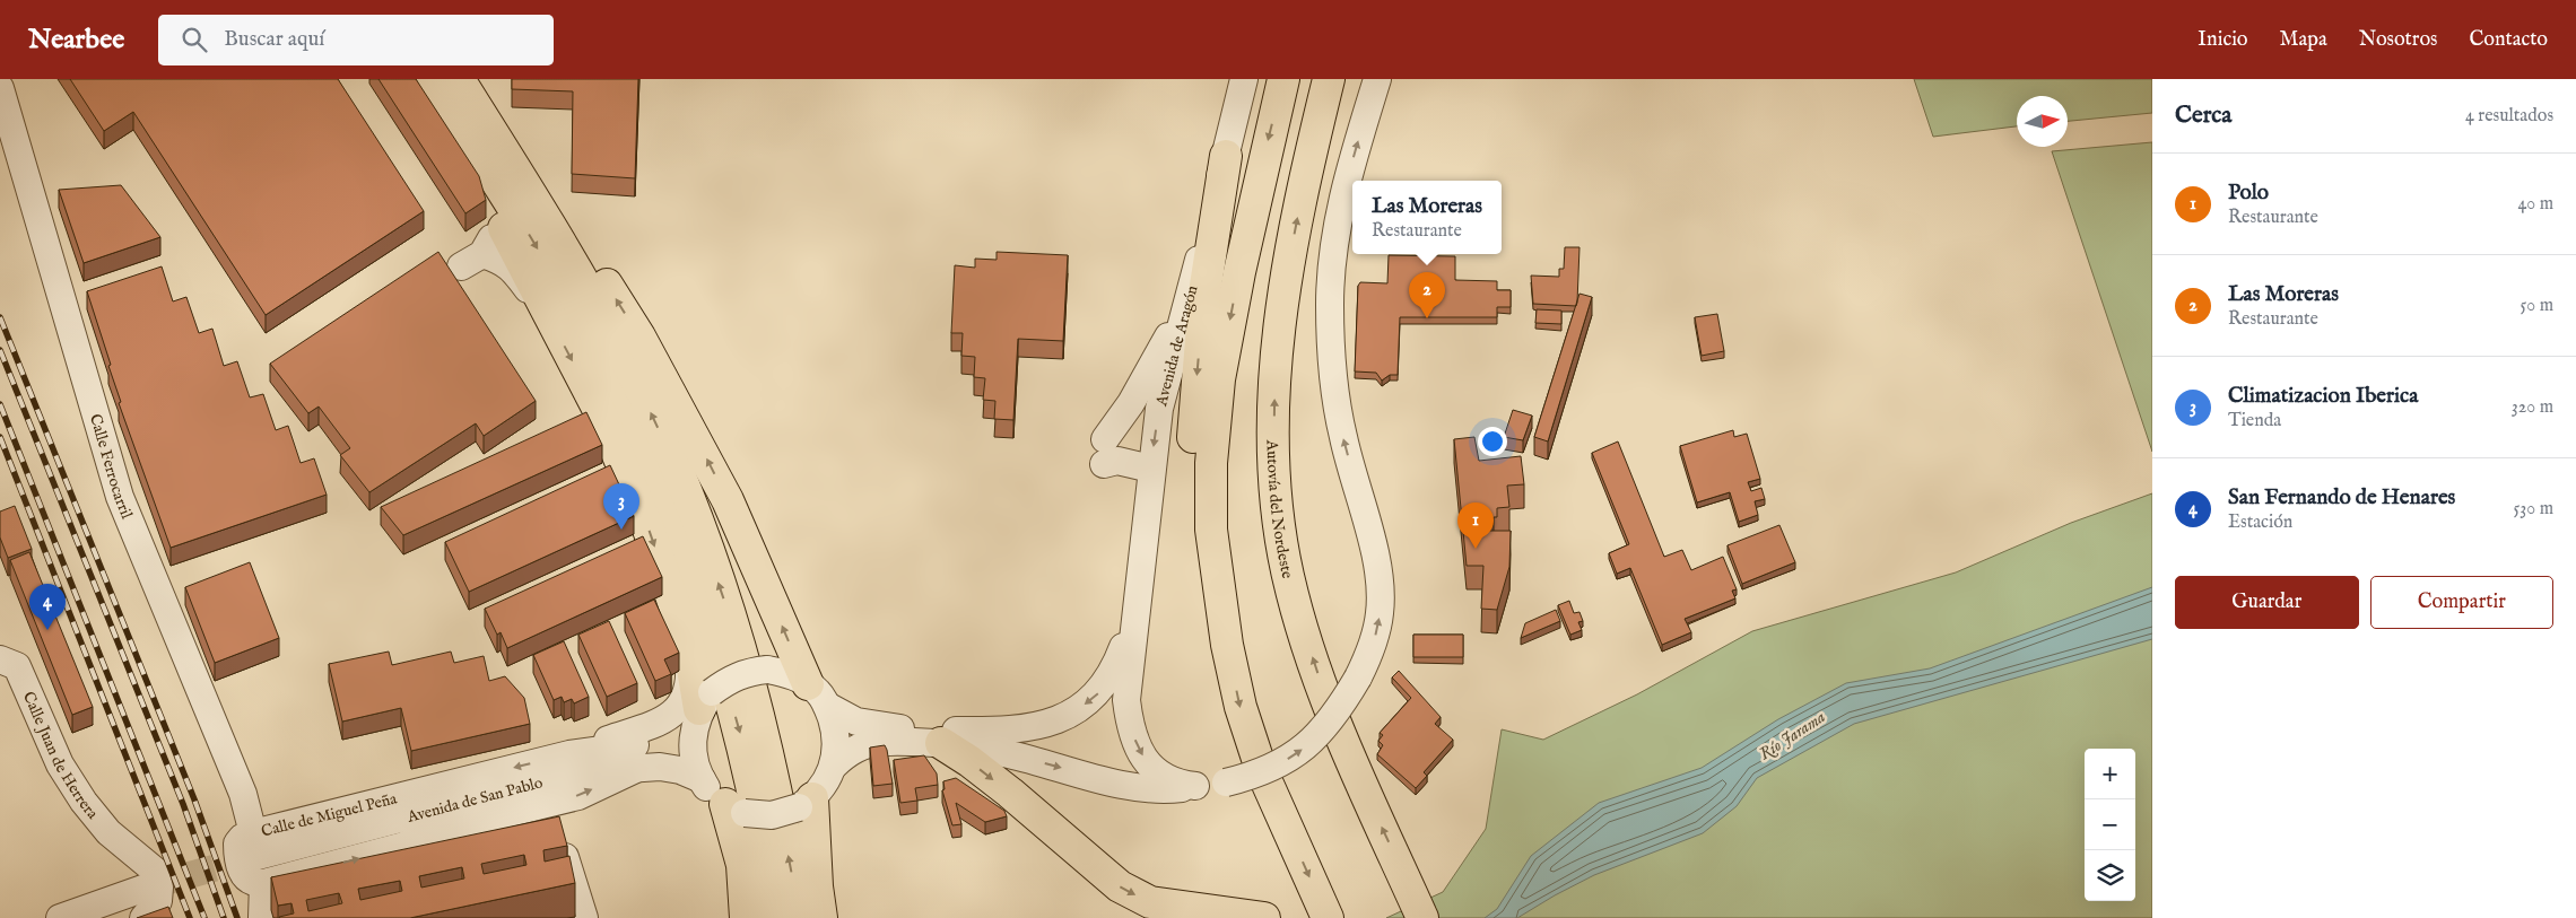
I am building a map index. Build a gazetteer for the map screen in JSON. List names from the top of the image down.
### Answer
{
  "streets": {
    "highway": ["Autovía del Nordeste"],
    "street": [
      "Avenida de Aragón",
      "Calle Ferrocarril",
      "Calle Juan de Herrera",
      "Calle de Miguel Peña"
    ]
  },
  "crossings": [
    ["Calle Ferrocarril", "Calle de Miguel Peña"]
  ],
  "water": ["Río Jarama"],
  "north": "right",
  "page": {
    "header": "Nearbee",
    "search": "Buscar aquí",
    "nav": [
      "Inicio",
      "Mapa",
      "Nosotros",
      "Contacto"
    ],
    "heading": ["Cerca", "4 resultados"],
    "list": [
      {
        "mark": "1",
        "name": "Polo",
        "note": "Restaurante",
        "value": "40 m"
      },
      {
        "mark": "2",
        "name": "Las Moreras",
        "note": "Restaurante",
        "value": "50 m"
      },
      {
        "mark": "3",
        "name": "Climatizacion Iberica",
        "note": "Tienda",
        "value": "320 m"
      },
      {
        "mark": "4",
        "name": "San Fernando de Henares",
        "note": "Estación",
        "value": "530 m"
      }
    ],
    "popup": ["Las Moreras", "Restaurante"],
    "pins": [
      "2",
      "3",
      "1",
      "4"
    ],
    "buttons": ["Guardar", "Compartir"],
    "map_buttons": ["+", "−"]
  }
}
